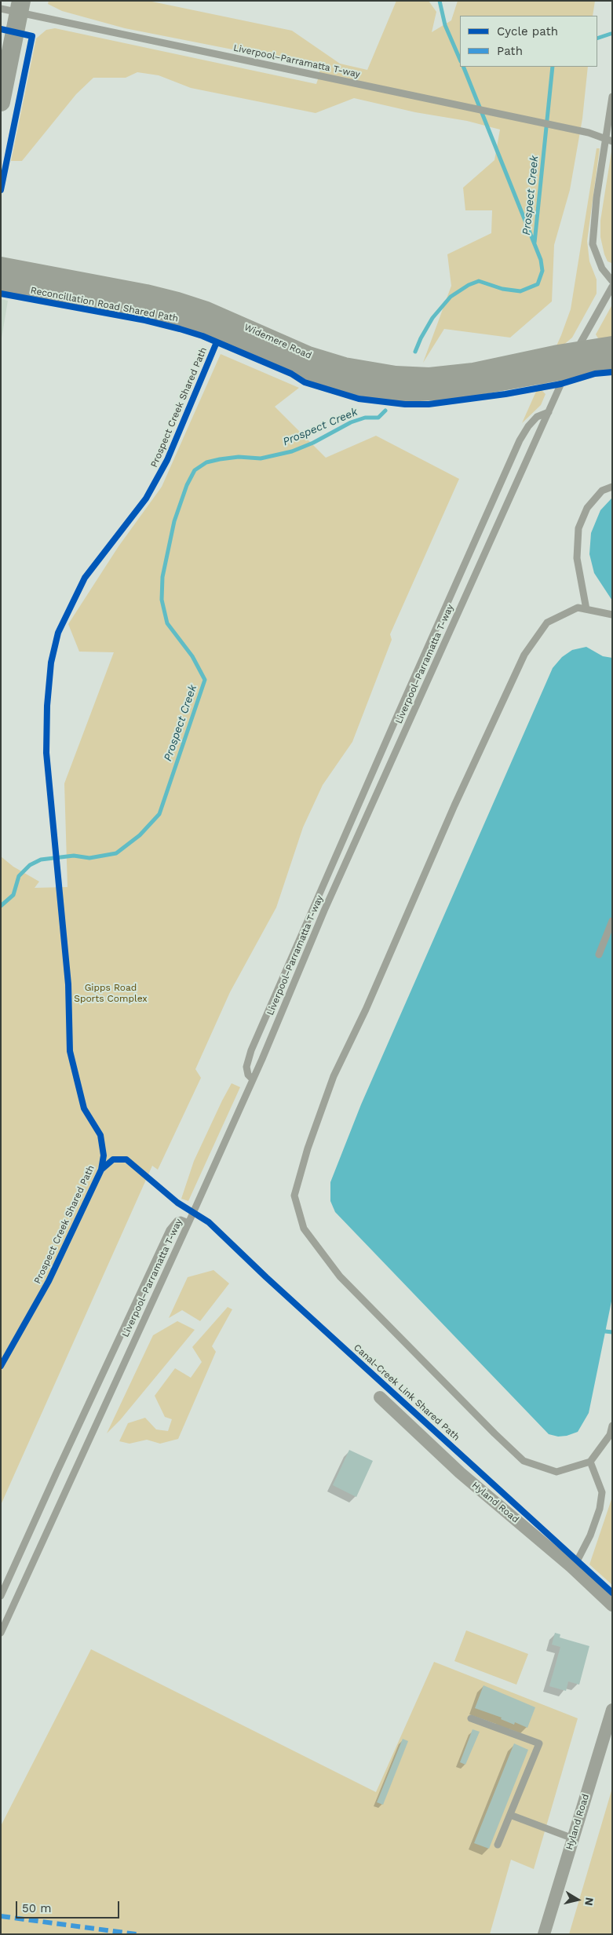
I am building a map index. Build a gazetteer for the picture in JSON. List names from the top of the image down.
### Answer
{
  "streets": {
    "main road": ["Widemere Road"],
    "street": ["Hyland Road"],
    "lane": ["Liverpool–Parramatta T-way"],
    "cycle path": ["Reconcillation Road Shared Path", "Prospect Creek Shared Path"]
  },
  "crossings": [
    ["Liverpool–Parramatta T-way", "Widemere Road"]
  ],
  "water": ["Prospect Creek"],
  "parks": ["Gipps Road Sports Complex"],
  "legend": ["Cycle path", "Path"],
  "scale_bar": "50 m",
  "north": "right"
}
